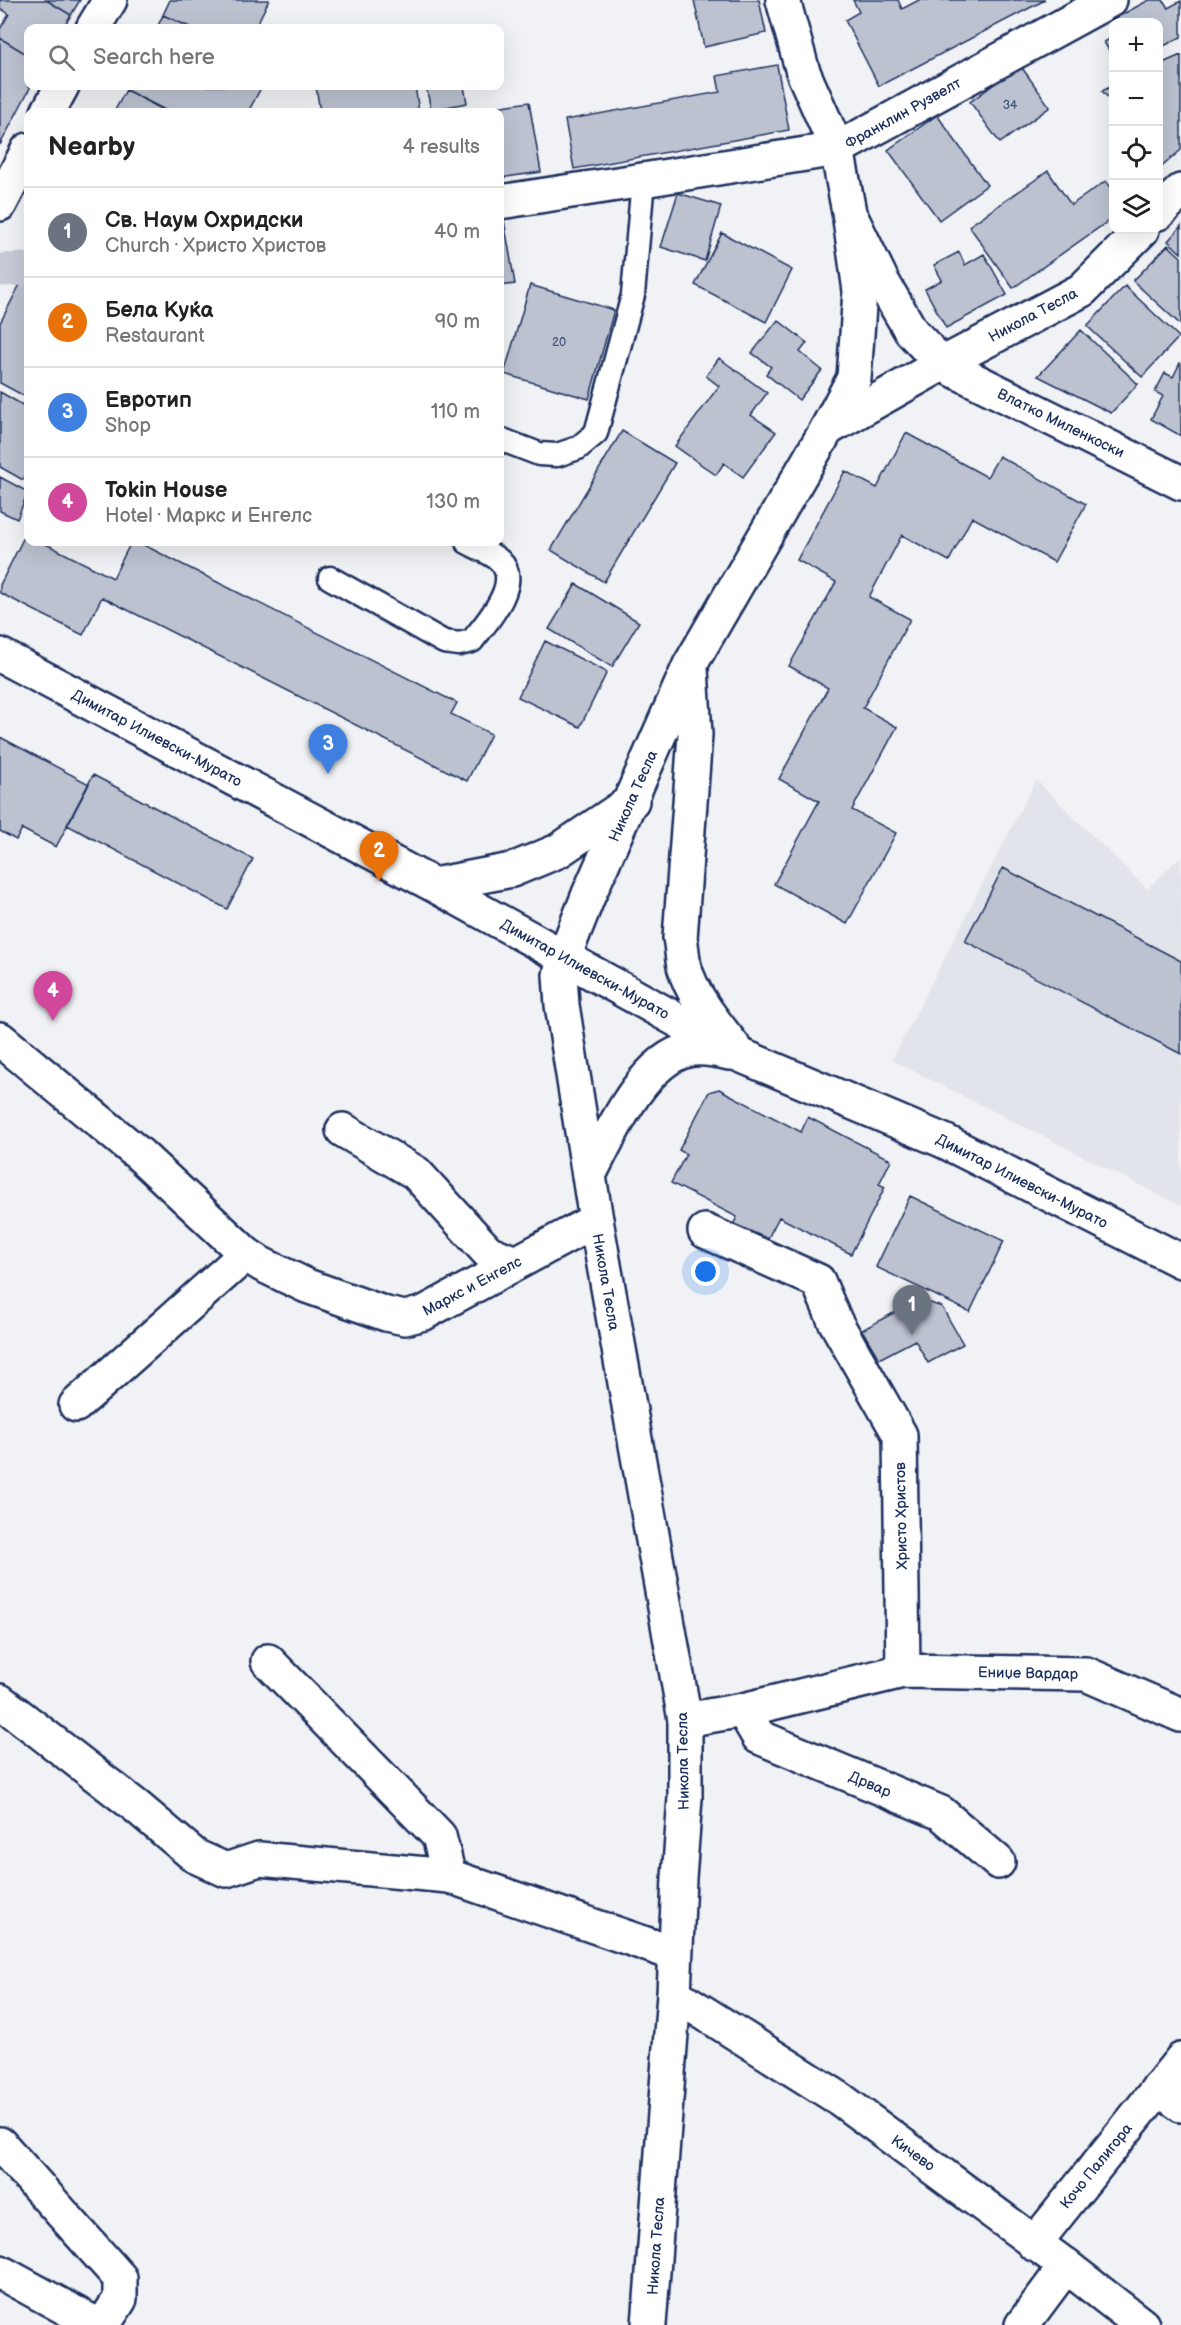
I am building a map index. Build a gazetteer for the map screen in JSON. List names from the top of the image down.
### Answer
{
  "streets": {
    "street": [
      "Франклин Рузвелт",
      "Никола Тесла",
      "Влатко Миленкоски",
      "Димитар Илиевски-Мурато",
      "Маркс и Енгелс",
      "Христо Христов",
      "Ениџе Вардар",
      "Дрвар",
      "Кичево",
      "Кочо Палигора"
    ]
  },
  "crossings": [
    ["Никола Тесла", "Влатко Миленкоски"],
    ["Никола Тесла", "Димитар Илиевски-Мурато"],
    ["Никола Тесла", "Маркс и Енгелс"],
    ["Никола Тесла", "Кичево"],
    ["Христо Христов", "Ениџе Вардар"],
    ["Кичево", "Кочо Палигора"]
  ],
  "house_numbers": ["34", "20"],
  "page": {
    "map_buttons": ["+", "−"],
    "search": "Search here",
    "heading": ["Nearby", "4 results"],
    "list": [
      {
        "mark": "1",
        "name": "Св. Наум Охридски",
        "note": "Church · Христо Христов",
        "value": "40 m"
      },
      {
        "mark": "2",
        "name": "Бела Куќа",
        "note": "Restaurant",
        "value": "90 m"
      },
      {
        "mark": "3",
        "name": "Евротип",
        "note": "Shop",
        "value": "110 m"
      },
      {
        "mark": "4",
        "name": "Tokin House",
        "note": "Hotel · Маркс и Енгелс",
        "value": "130 m"
      }
    ],
    "pins": [
      "3",
      "2",
      "4",
      "1"
    ]
  }
}
